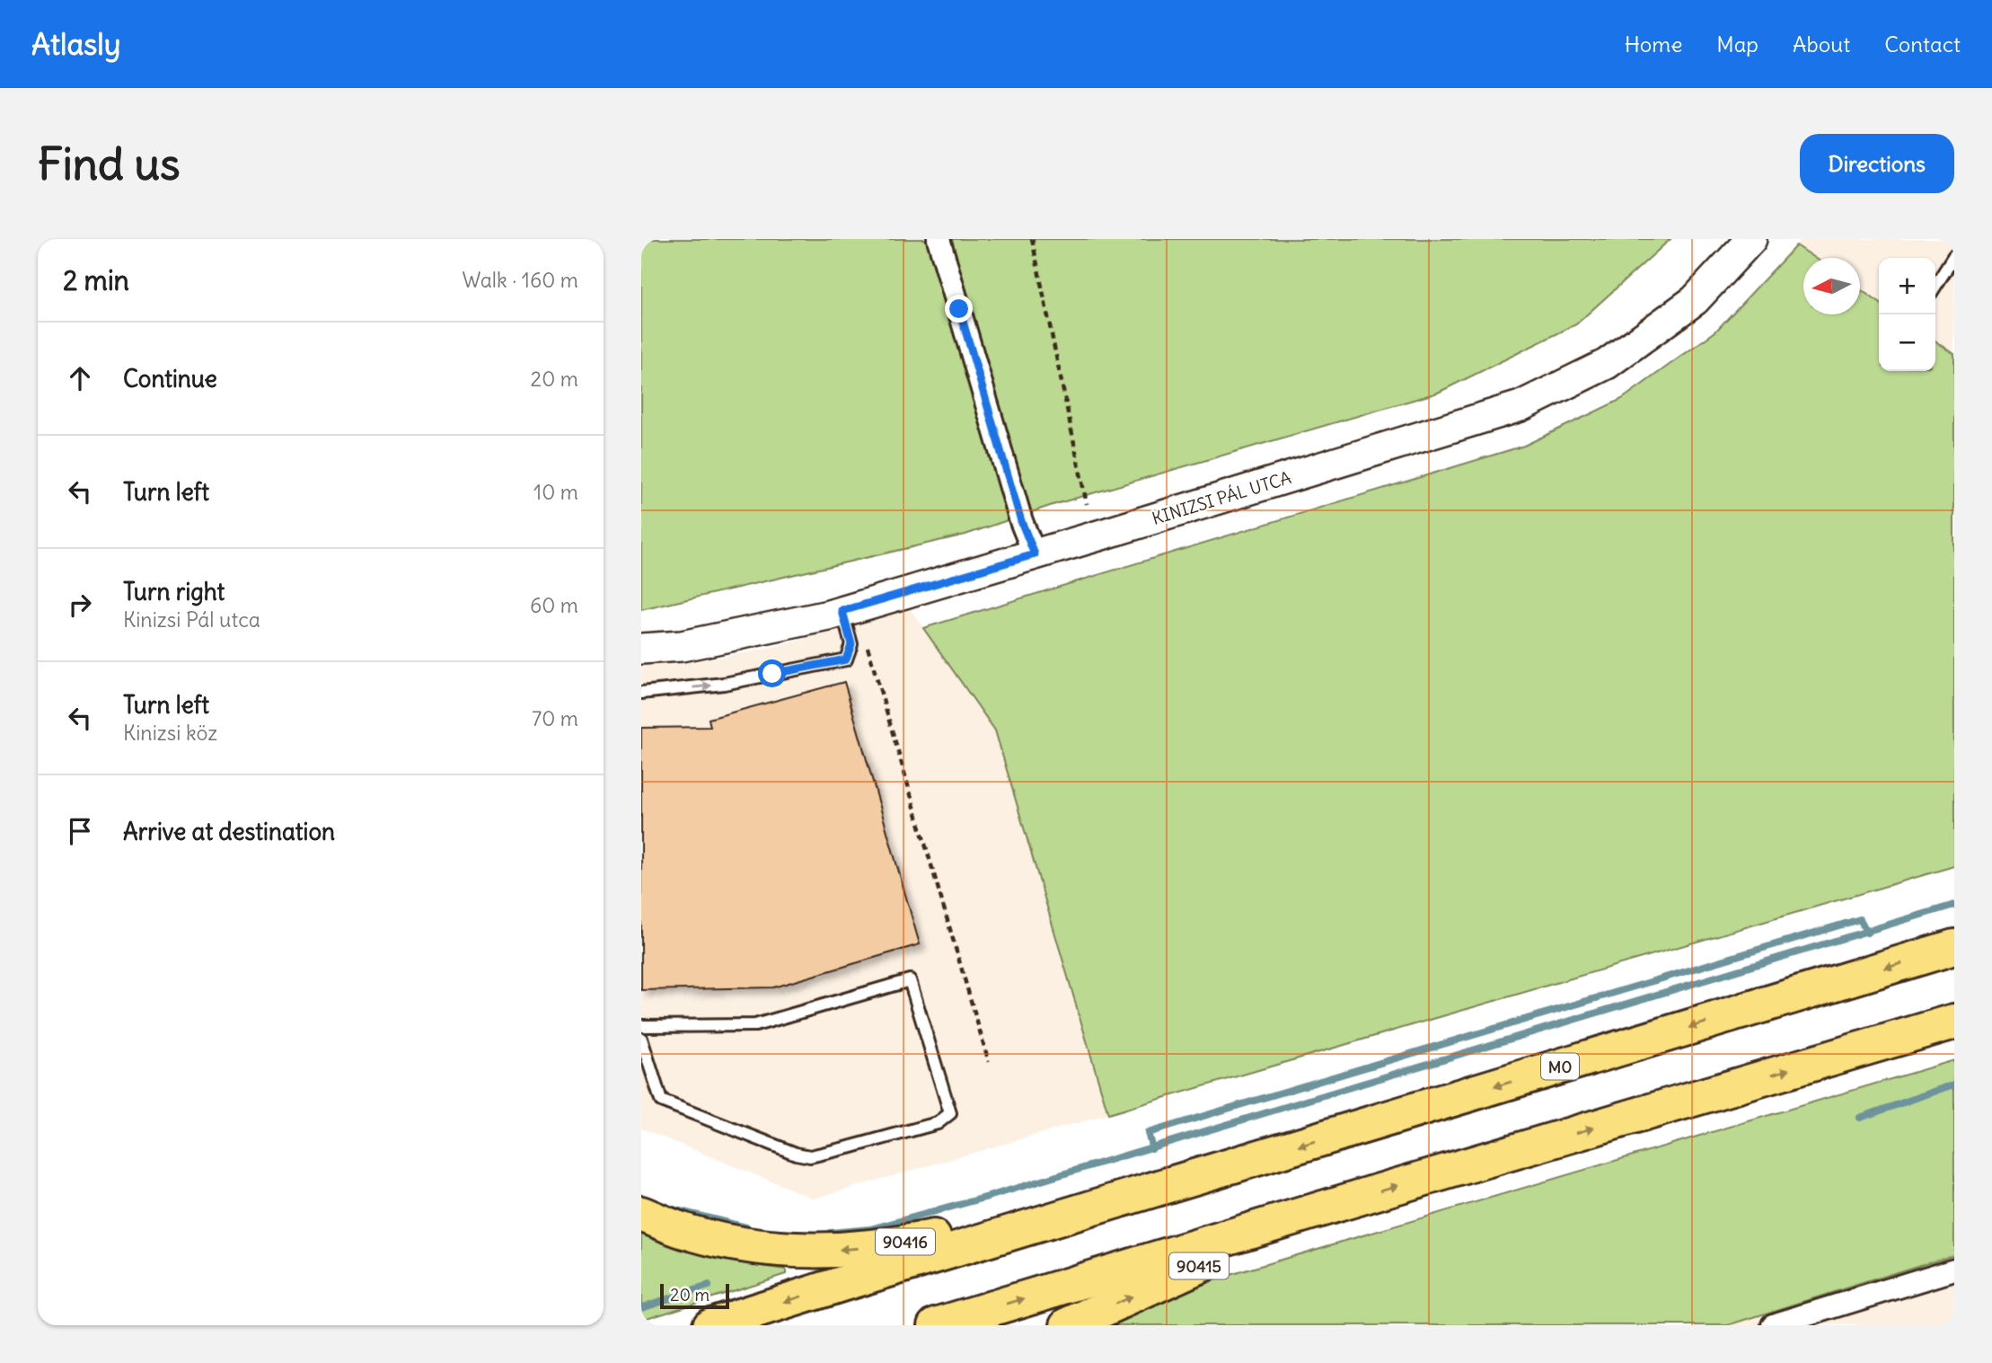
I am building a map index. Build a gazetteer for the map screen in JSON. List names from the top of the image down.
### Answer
{
  "streets": {
    "highway": ["M0", "90416", "90415"],
    "street": ["KINIZSI PÁL UTCA"]
  },
  "crossings": [
    ["M0", "90416"]
  ],
  "scale_bar": "20 m",
  "north": "left",
  "page": {
    "header": "Atlasly",
    "nav": [
      "Home",
      "Map",
      "About",
      "Contact"
    ],
    "buttons": "Directions",
    "title": "Find us",
    "heading": ["2 min", "Walk · 160 m"],
    "map_buttons": ["+", "−"],
    "list": [
      ["Continue", "20 m"],
      ["Turn left", "10 m"],
      ["Turn right", "Kinizsi Pál utca", "60 m"],
      ["Turn left", "Kinizsi köz", "70 m"],
      "Arrive at destination"
    ],
    "scale": "20 m"
  }
}
